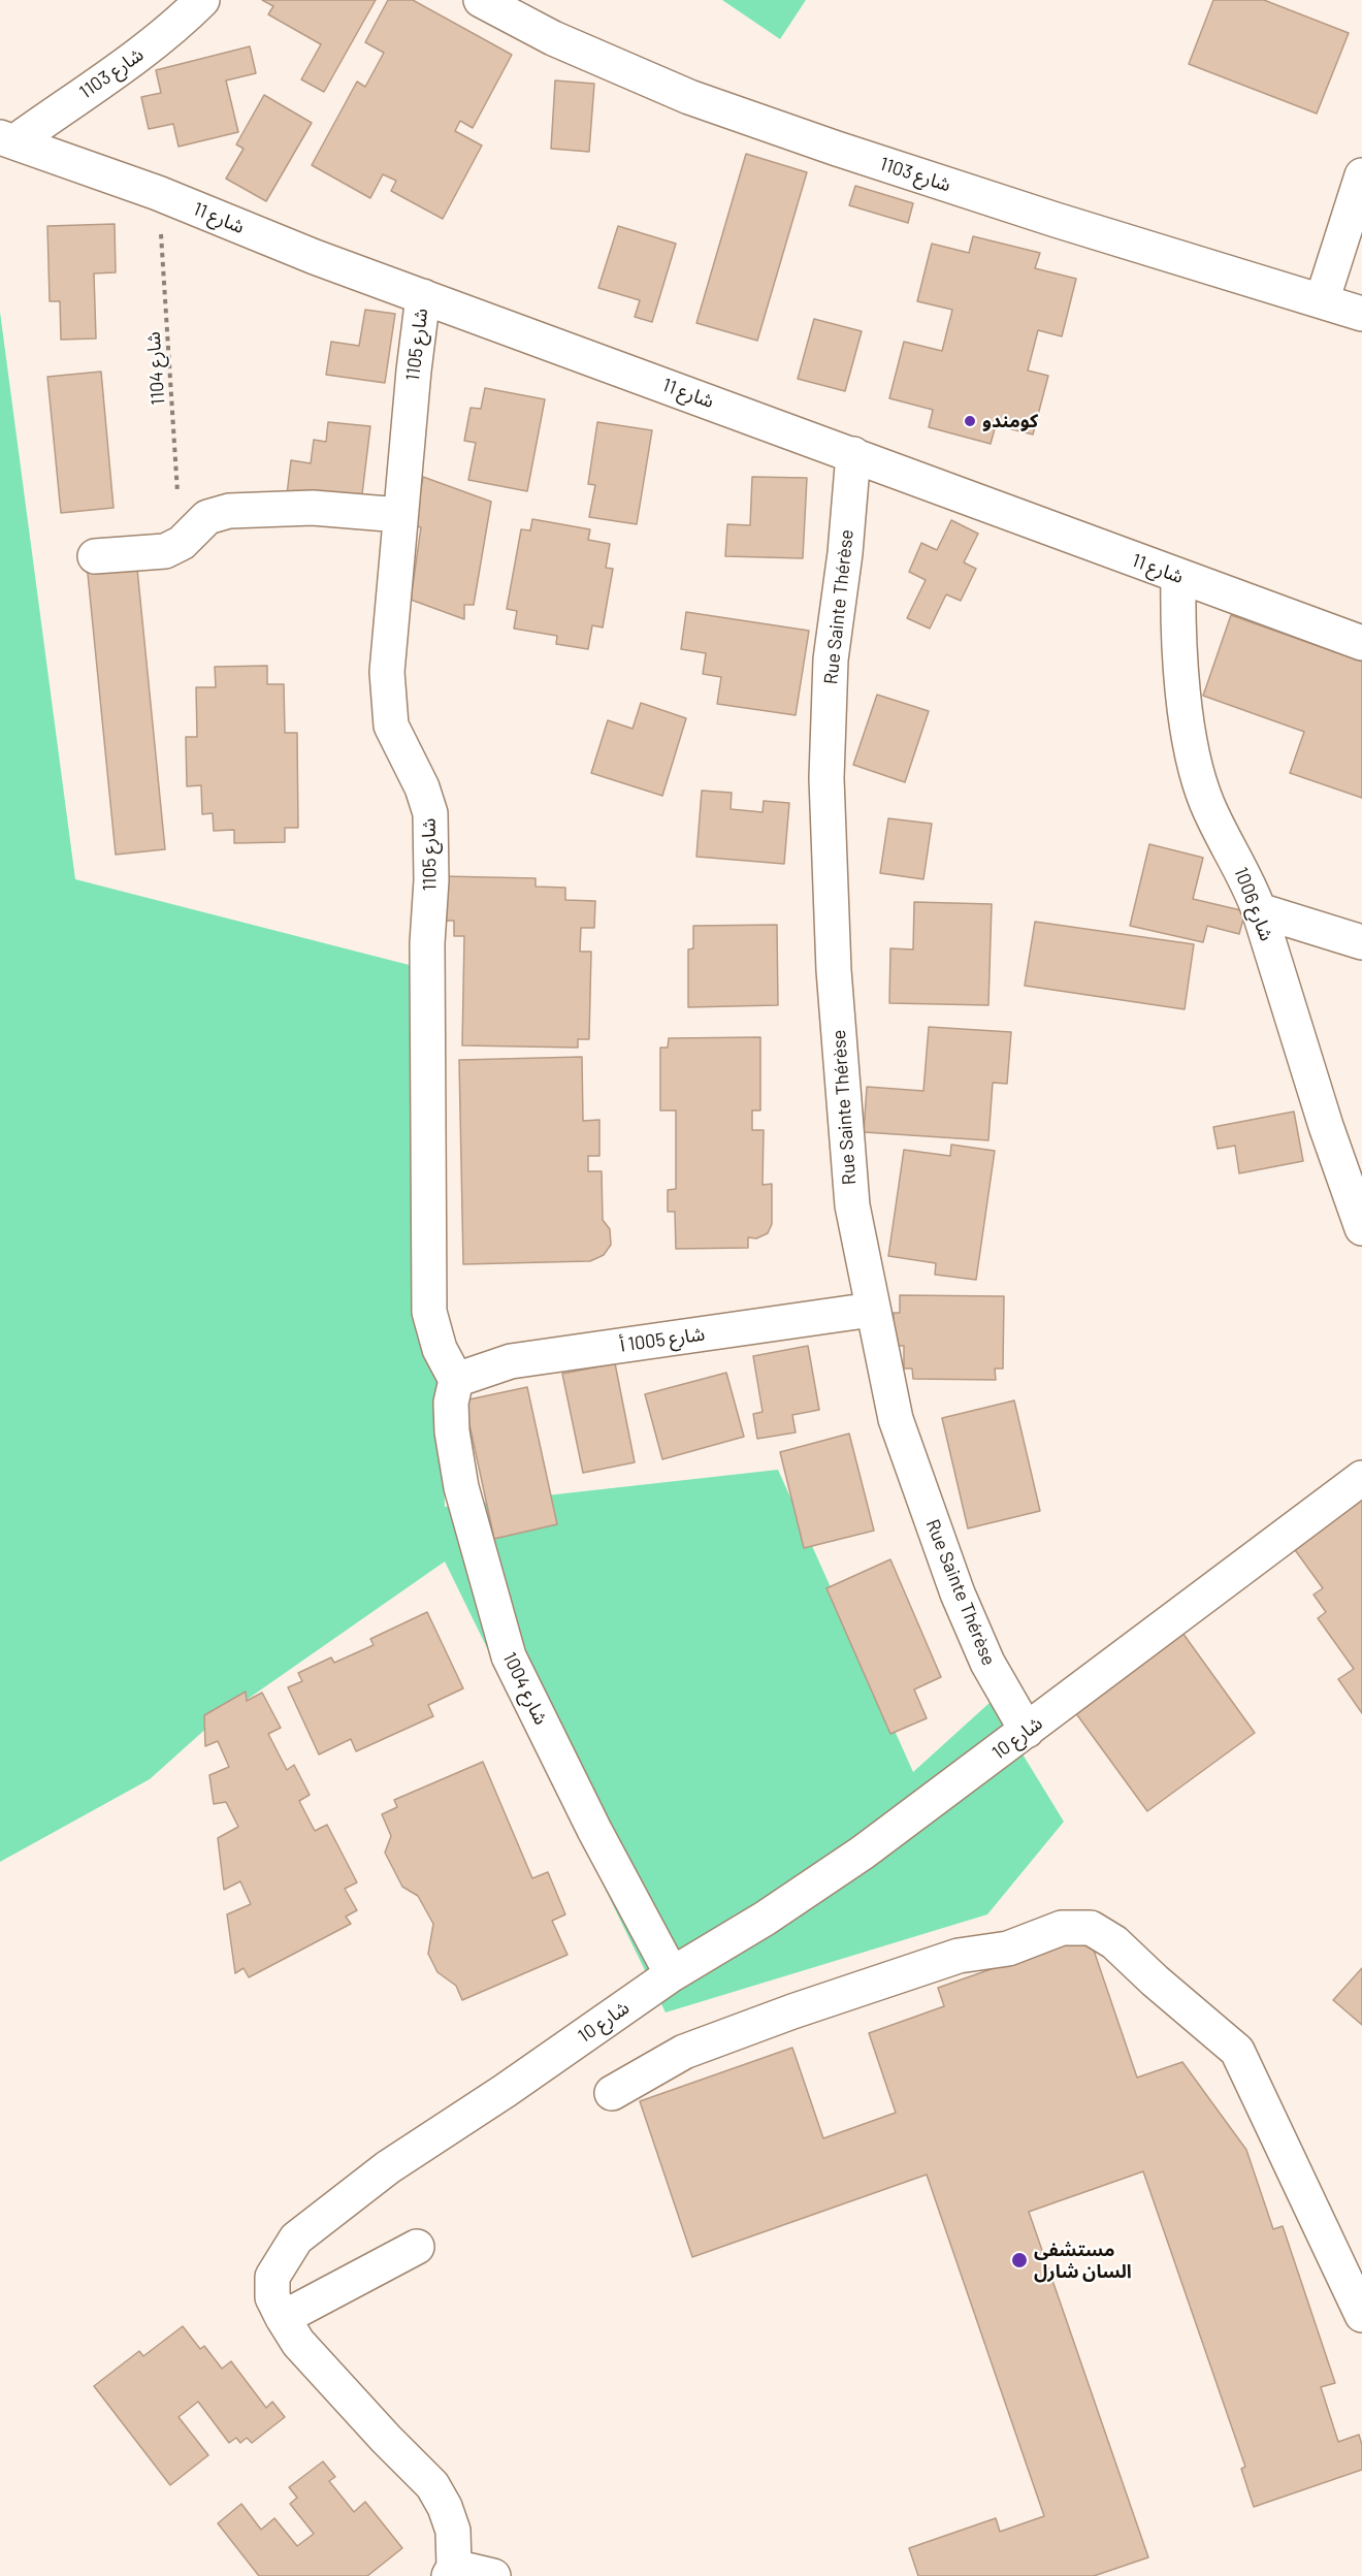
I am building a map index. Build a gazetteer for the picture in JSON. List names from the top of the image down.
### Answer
{
  "streets": {
    "street": [
      "شارع 1103",
      "شارع 11",
      "شارع 1105",
      "Rue Sainte Thérèse",
      "شارع 1006",
      "شارع 1005 أ",
      "شارع 1004",
      "شارع 10"
    ],
    "path": ["شارع 1104"]
  },
  "crossings": [
    ["شارع 1103", "شارع 11"],
    ["شارع 11", "شارع 1105"],
    ["شارع 11", "شارع 1104"],
    ["شارع 11", "Rue Sainte Thérèse"],
    ["شارع 11", "شارع 1006"],
    ["شارع 1105", "شارع 1005 أ"],
    ["شارع 1105", "شارع 1004"],
    ["Rue Sainte Thérèse", "شارع 1005 أ"],
    ["Rue Sainte Thérèse", "شارع 10"],
    ["شارع 1005 أ", "شارع 1004"],
    ["شارع 1004", "شارع 10"]
  ],
  "places": ["كومندو", "مستشفى السان شارل"]
}
